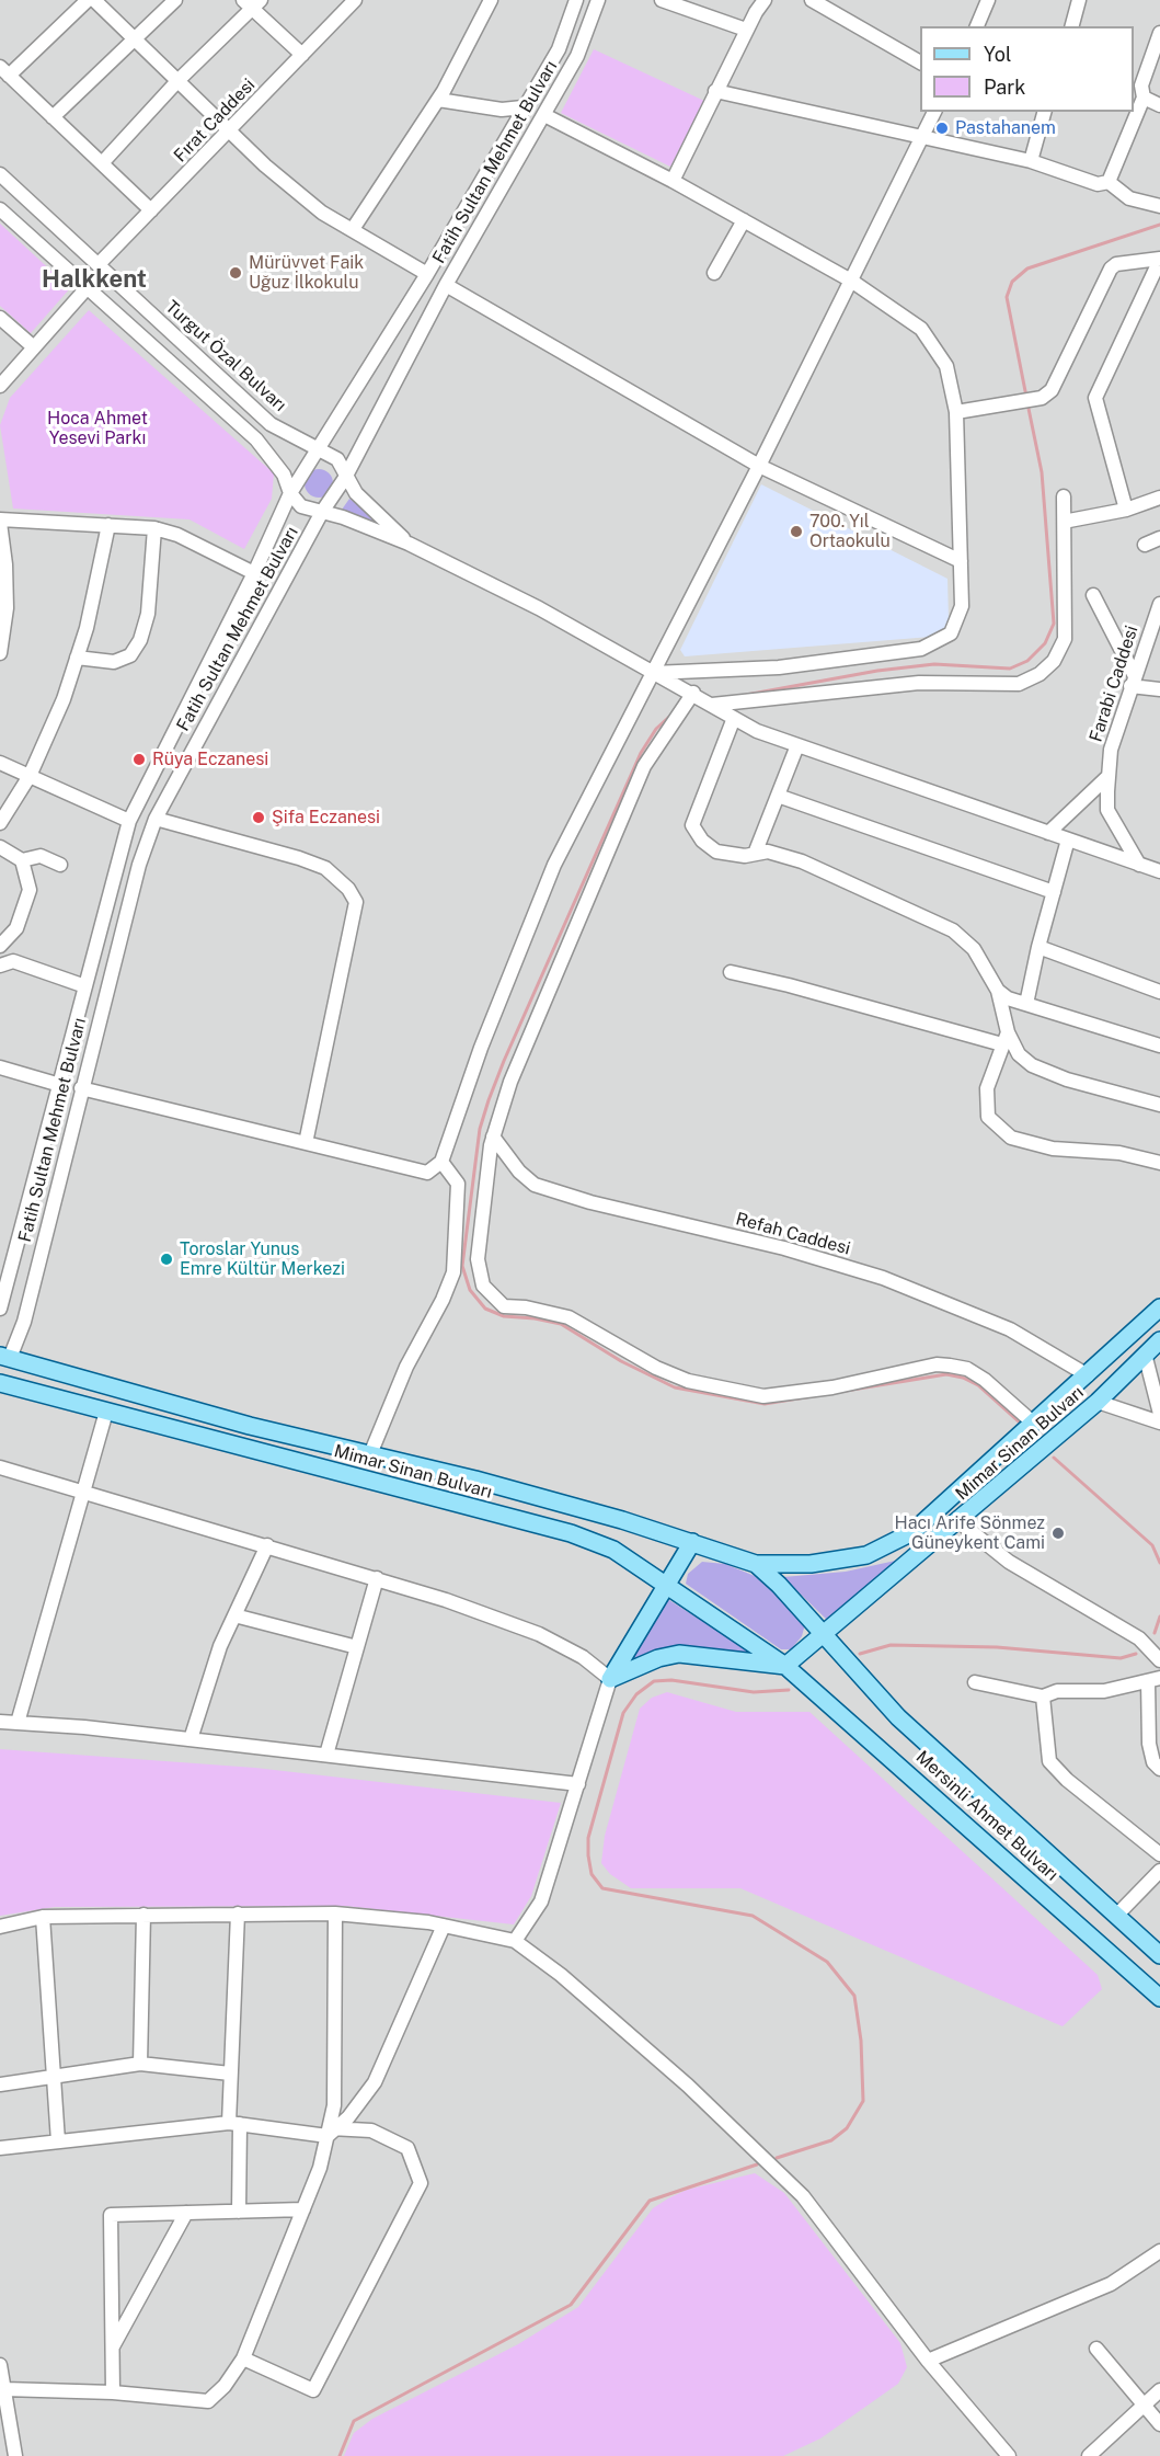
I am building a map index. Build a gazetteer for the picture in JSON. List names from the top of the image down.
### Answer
{
  "streets": {
    "main road": ["Mimar Sinan Bulvarı", "Mersinli Ahmet Bulvarı"],
    "street": [
      "Fırat Caddesi",
      "Fatih Sultan Mehmet Bulvarı",
      "Turgut Özal Bulvarı",
      "Farabi Caddesi",
      "Refah Caddesi"
    ]
  },
  "crossings": [
    ["Fırat Caddesi", "Turgut Özal Bulvarı"],
    ["Fatih Sultan Mehmet Bulvarı", "Turgut Özal Bulvarı"],
    ["Fatih Sultan Mehmet Bulvarı", "Mimar Sinan Bulvarı"],
    ["Refah Caddesi", "Mimar Sinan Bulvarı"],
    ["Mimar Sinan Bulvarı", "Mersinli Ahmet Bulvarı"]
  ],
  "districts": ["Halkkent"],
  "parks": ["Hoca Ahmet Yesevi Parkı"],
  "places": [
    "Pastahanem",
    "Mürüvvet Faik Uğuz İlkokulu",
    "700. Yıl Ortaokulu",
    "Rüya Eczanesi",
    "Şifa Eczanesi",
    "Toroslar Yunus Emre Kültür Merkezi",
    "Hacı Arife Sönmez Güneykent Cami"
  ],
  "legend": ["Yol", "Park"]
}
